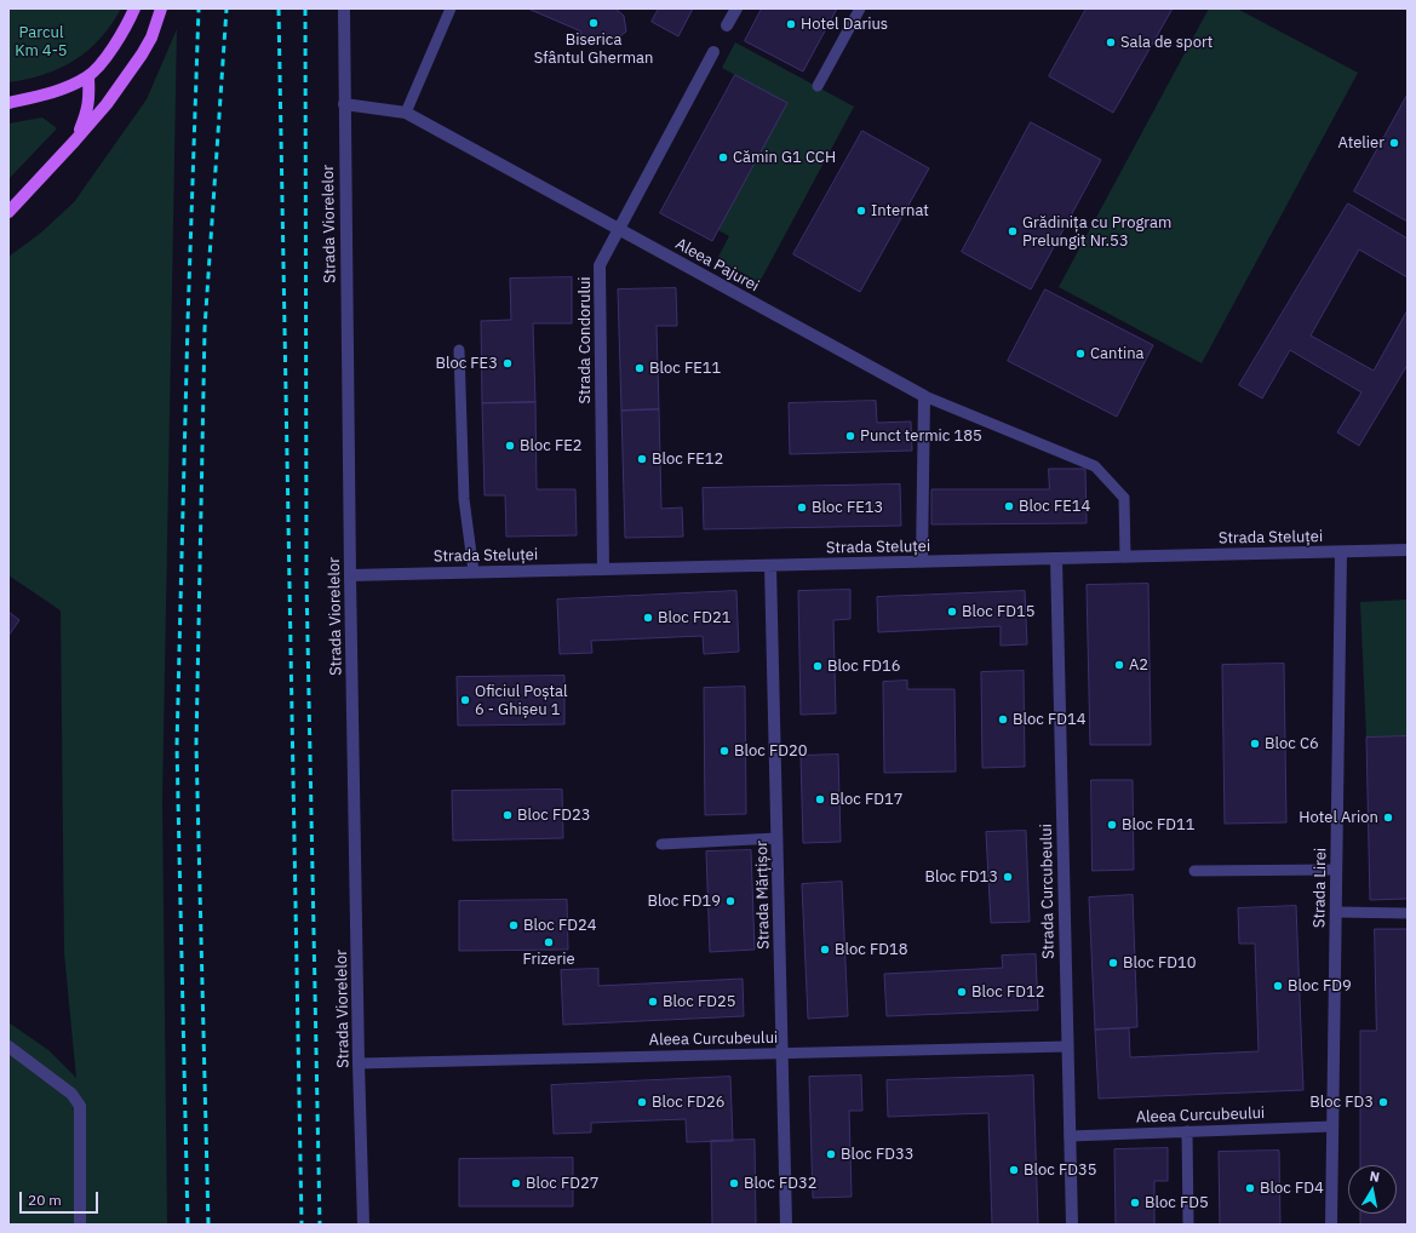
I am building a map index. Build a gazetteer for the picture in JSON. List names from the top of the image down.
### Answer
{
  "streets": {
    "street": [
      "Strada Viorelelor",
      "Aleea Pajurei",
      "Strada Condorului",
      "Strada Steluței",
      "Strada Lirei",
      "Strada Curcubeului",
      "Strada Mărțișor"
    ],
    "lane": ["Aleea Curcubeului"]
  },
  "crossings": [
    ["Strada Viorelelor", "Aleea Pajurei"],
    ["Strada Viorelelor", "Strada Steluței"],
    ["Strada Viorelelor", "Aleea Curcubeului"],
    ["Aleea Pajurei", "Strada Condorului"],
    ["Strada Condorului", "Strada Steluței"],
    ["Strada Steluței", "Strada Lirei"],
    ["Strada Steluței", "Strada Curcubeului"],
    ["Strada Steluței", "Strada Mărțișor"],
    ["Strada Lirei", "Aleea Curcubeului"],
    ["Strada Curcubeului", "Aleea Curcubeului"],
    ["Strada Mărțișor", "Aleea Curcubeului"]
  ],
  "parks": ["Parcul Km 4-5"],
  "places": [
    "Biserica Sfântul Gherman",
    "Hotel Darius",
    "Sala de sport",
    "Atelier",
    "Cămin G1 CCH",
    "Internat",
    "Grădinița cu Program Prelungit Nr.53",
    "Cantina",
    "Bloc FE3",
    "Bloc FE11",
    "Punct termic 185",
    "Bloc FE2",
    "Bloc FE12",
    "Bloc FE14",
    "Bloc FE13",
    "Bloc FD15",
    "Bloc FD21",
    "A2",
    "Bloc FD16",
    "Oficiul Poștal 6 - Ghișeu 1",
    "Bloc FD14",
    "Bloc C6",
    "Bloc FD20",
    "Bloc FD17",
    "Bloc FD23",
    "Hotel Arion",
    "Bloc FD11",
    "Bloc FD13",
    "Bloc FD19",
    "Bloc FD24",
    "Frizerie",
    "Bloc FD18",
    "Bloc FD10",
    "Bloc FD9",
    "Bloc FD12",
    "Bloc FD25",
    "Bloc FD26",
    "Bloc FD3",
    "Bloc FD33",
    "Bloc FD35",
    "Bloc FD27",
    "Bloc FD32",
    "Bloc FD4",
    "Bloc FD5"
  ],
  "scale_bar": "20 m",
  "north": "top"
}
